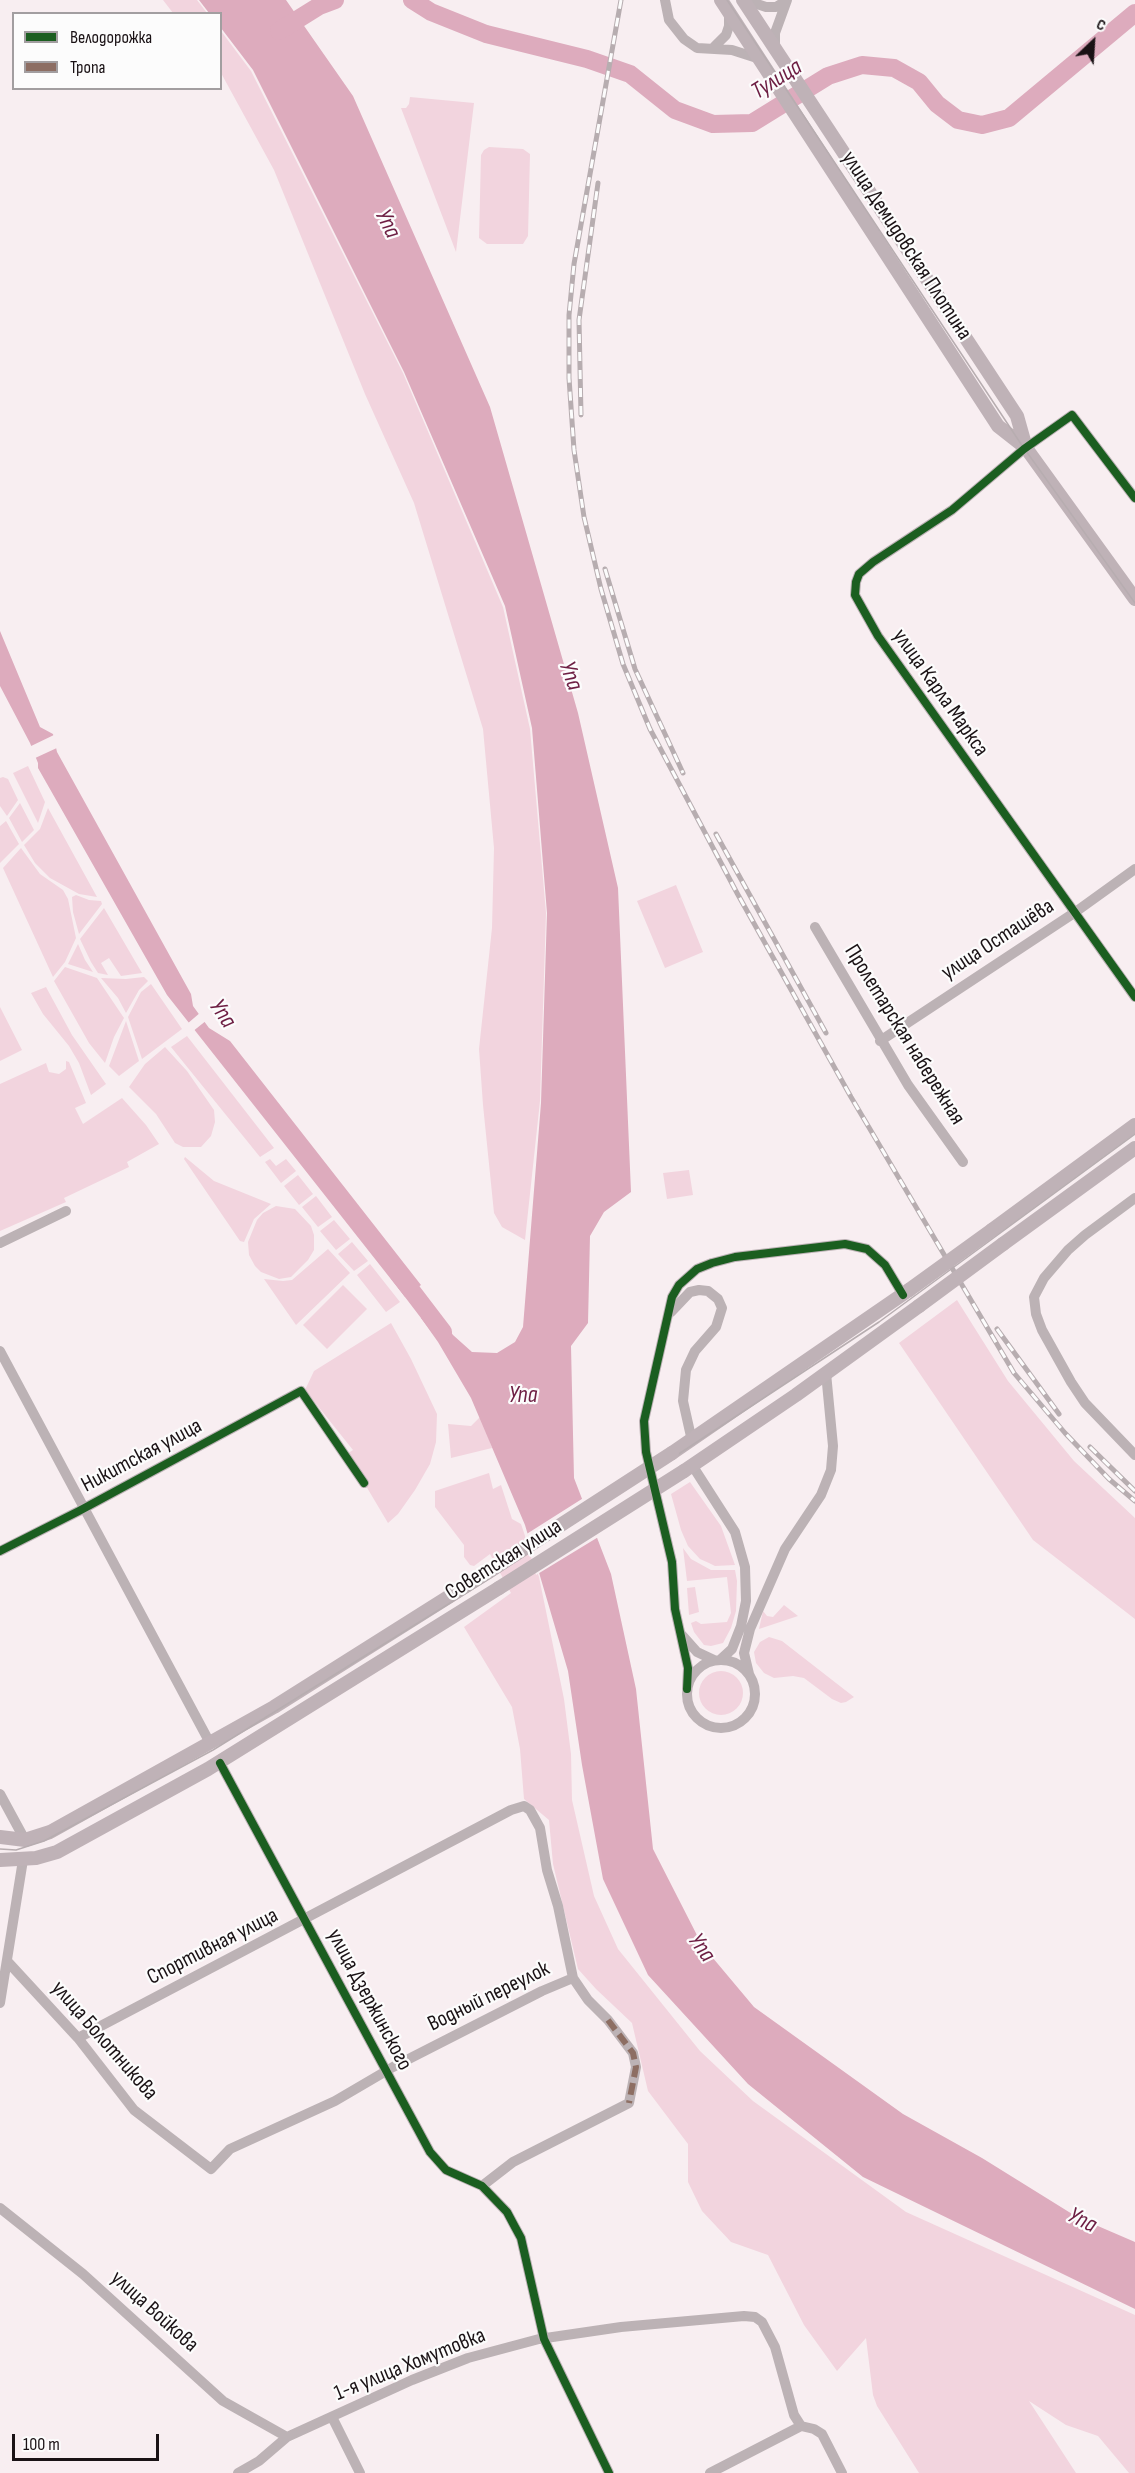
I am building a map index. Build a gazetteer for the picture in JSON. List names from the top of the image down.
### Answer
{
  "streets": {
    "main road": ["улица Демидовская Плотина", "Советская улица", "улица Дзержинского"],
    "street": [
      "улица Карла Маркса",
      "улица Осташёва",
      "Пролетарская набережная",
      "Никитская улица",
      "Спортивная улица",
      "Водный переулок",
      "улица Болотникова",
      "улица Войкова",
      "1-я улица Хомутовка"
    ]
  },
  "crossings": [
    ["улица Демидовская Плотина", "улица Карла Маркса"],
    ["улица Карла Маркса", "улица Осташёва"],
    ["улица Осташёва", "Пролетарская набережная"],
    ["Никитская улица", "улица Дзержинского"],
    ["Советская улица", "улица Дзержинского"],
    ["Спортивная улица", "Водный переулок"],
    ["Спортивная улица", "улица Дзержинского"],
    ["Спортивная улица", "улица Болотникова"],
    ["Водный переулок", "улица Дзержинского"],
    ["Водный переулок", "улица Болотникова"],
    ["улица Дзержинского", "1-я улица Хомутовка"],
    ["улица Войкова", "1-я улица Хомутовка"]
  ],
  "water": ["Тулица", "Упа"],
  "legend": ["Велодорожка", "Тропа"],
  "scale_bar": "100 m",
  "north": "top right"
}
